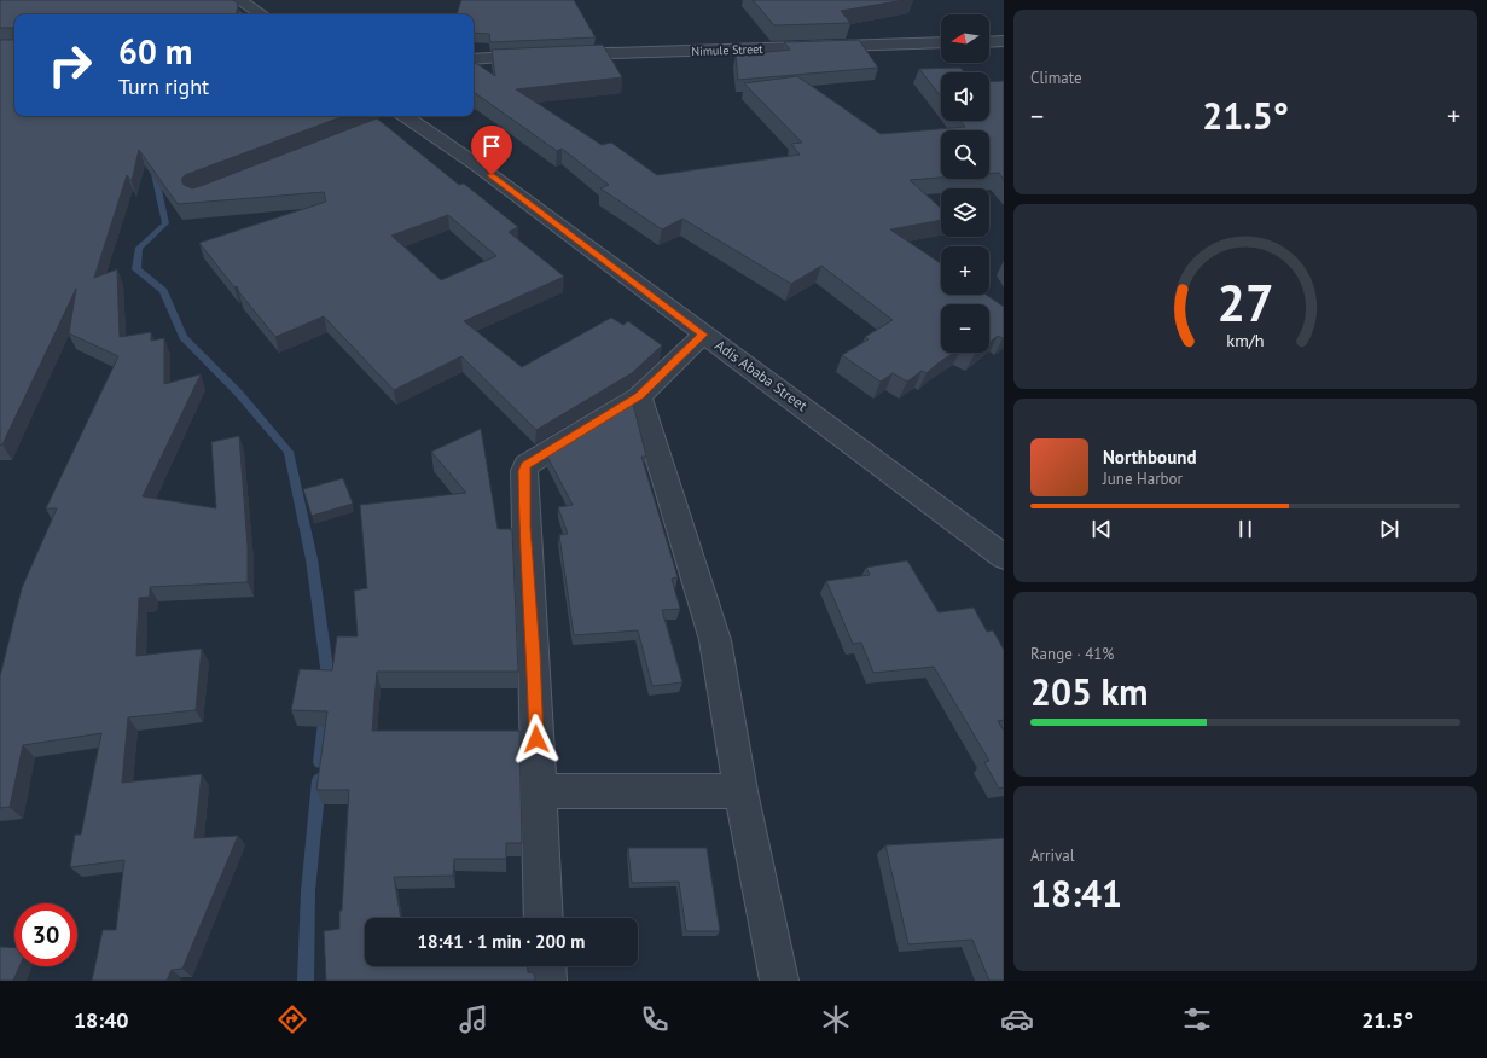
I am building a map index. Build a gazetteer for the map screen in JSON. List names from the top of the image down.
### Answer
{
  "streets": {
    "street": ["Nimule Street", "Adis Ababa Street"]
  },
  "north": "left",
  "page": {
    "tile": [
      "Climate",
      ["Range · 41%", "205 km"],
      ["Arrival", "18:41"]
    ],
    "map_buttons": ["+", "−"],
    "turn": ["60 m", "Turn right"],
    "heat": ["−", "21.5°", "+"],
    "song": ["Northbound", "June Harbor"],
    "limit": "30",
    "trip": "18:41 · 1 min · 200 m",
    "tabs": ["18:40", "21.5°"],
    "gauge": ["27", "km/h"]
  }
}
